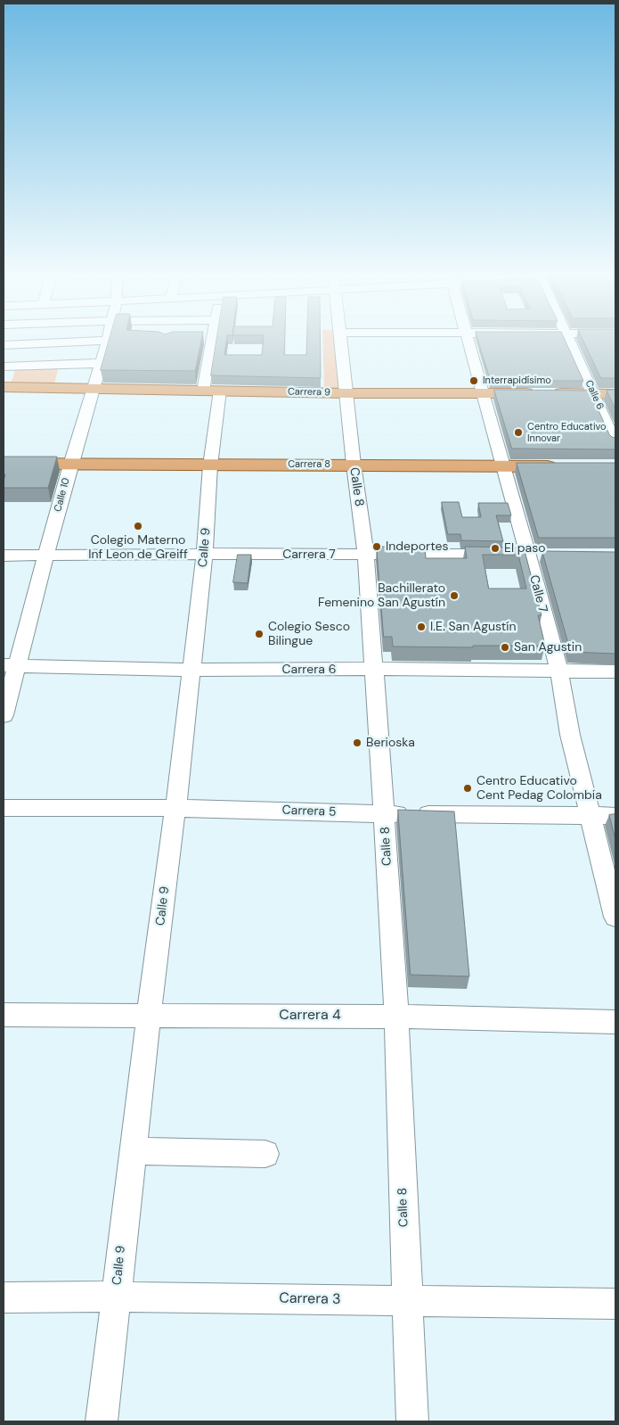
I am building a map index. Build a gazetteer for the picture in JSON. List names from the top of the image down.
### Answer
{
  "streets": {
    "main road": ["Carrera 9", "Carrera 8"],
    "street": [
      "Calle 6",
      "Calle 8",
      "Calle 10",
      "Calle 9",
      "Carrera 7",
      "Calle 7",
      "Carrera 6",
      "Carrera 5",
      "Carrera 4",
      "Carrera 3"
    ]
  },
  "crossings": [
    ["Carrera 9", "Calle 6"],
    ["Carrera 9", "Calle 8"],
    ["Carrera 9", "Calle 10"],
    ["Carrera 9", "Calle 9"],
    ["Carrera 9", "Calle 7"],
    ["Carrera 8", "Calle 8"],
    ["Carrera 8", "Calle 10"],
    ["Carrera 8", "Calle 9"],
    ["Carrera 8", "Calle 7"],
    ["Calle 8", "Carrera 7"],
    ["Calle 8", "Carrera 6"],
    ["Calle 8", "Carrera 5"],
    ["Calle 8", "Carrera 4"],
    ["Calle 8", "Carrera 3"],
    ["Calle 10", "Carrera 7"],
    ["Calle 10", "Carrera 6"],
    ["Calle 9", "Carrera 7"],
    ["Calle 9", "Carrera 6"],
    ["Calle 9", "Carrera 5"],
    ["Calle 9", "Carrera 4"],
    ["Calle 9", "Carrera 3"],
    ["Carrera 7", "Calle 7"],
    ["Calle 7", "Carrera 6"],
    ["Calle 7", "Carrera 5"]
  ],
  "places": [
    "Interrapidísimo",
    "Centro Educativo Innovar",
    "Colegio Materno Inf Leon de Greiff",
    "Indeportes",
    "El paso",
    "Bachillerato Femenino San Agustín",
    "I.E. San Agustín",
    "Colegio Sesco Bilingue",
    "San Agustin",
    "Berioska",
    "Centro Educativo Cent Pedag Colombia"
  ]
}
